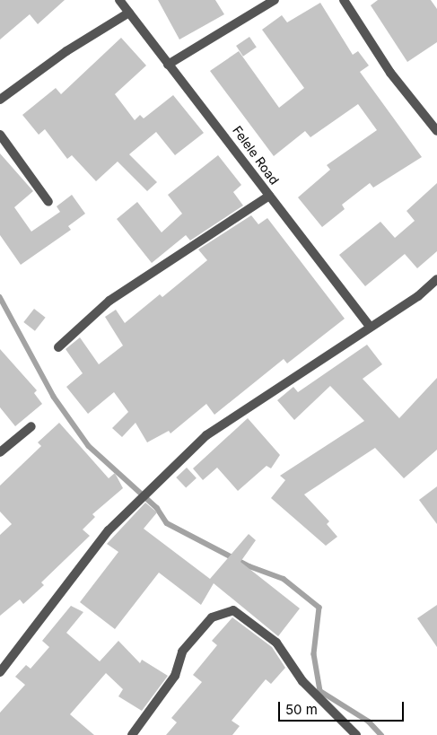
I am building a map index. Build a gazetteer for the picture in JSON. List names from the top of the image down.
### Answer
{
  "streets": {
    "street": ["Felele Road"]
  },
  "scale_bar": "50 m"
}
